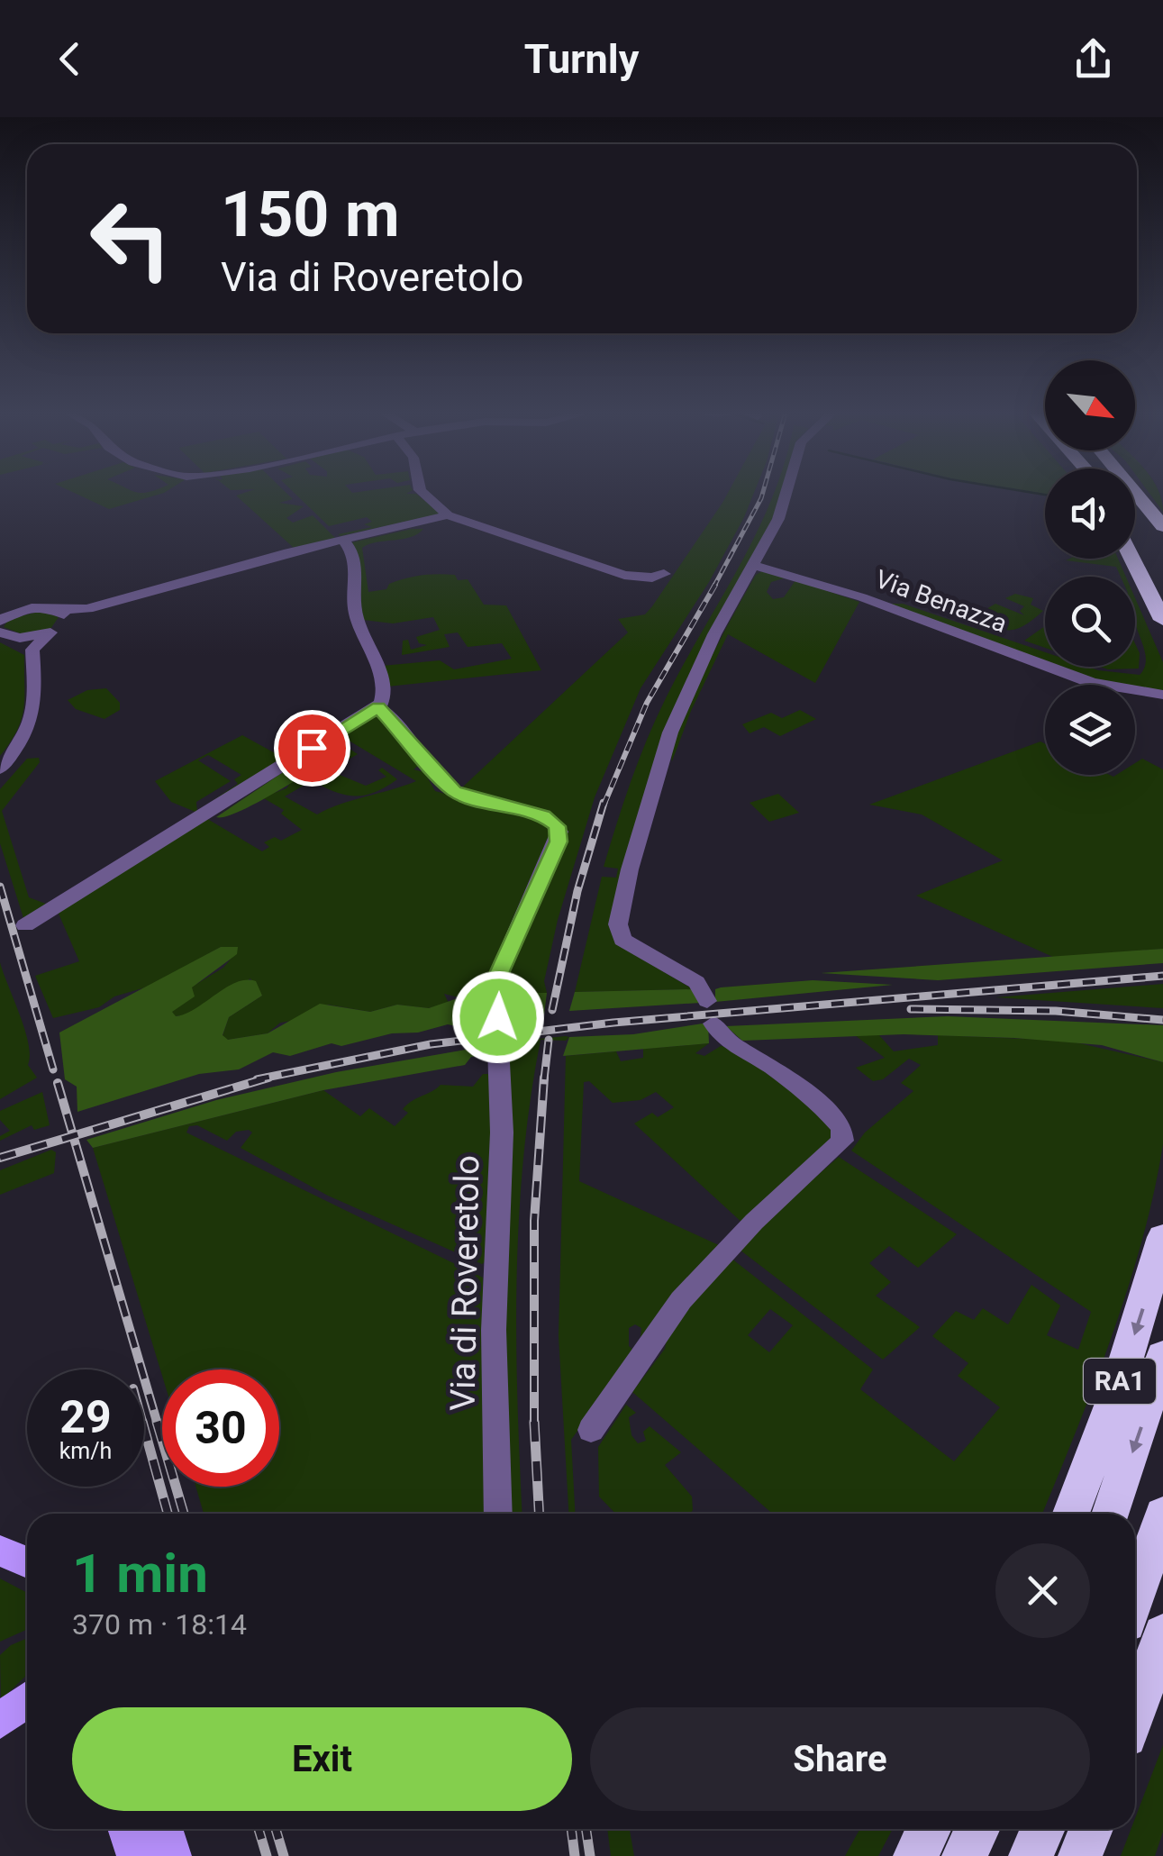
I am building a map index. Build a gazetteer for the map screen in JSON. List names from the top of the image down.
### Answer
{
  "streets": {
    "highway": ["RA1"],
    "street": ["Via Benazza", "Via di Roveretolo"]
  },
  "north": "bottom right",
  "page": {
    "header": "Turnly",
    "turn": ["150 m", "Via di Roveretolo"],
    "speed": "29 km/h",
    "limit": "30",
    "heading": ["1 min", "370 m · 18:14"],
    "buttons": ["Exit", "Share"]
  }
}
